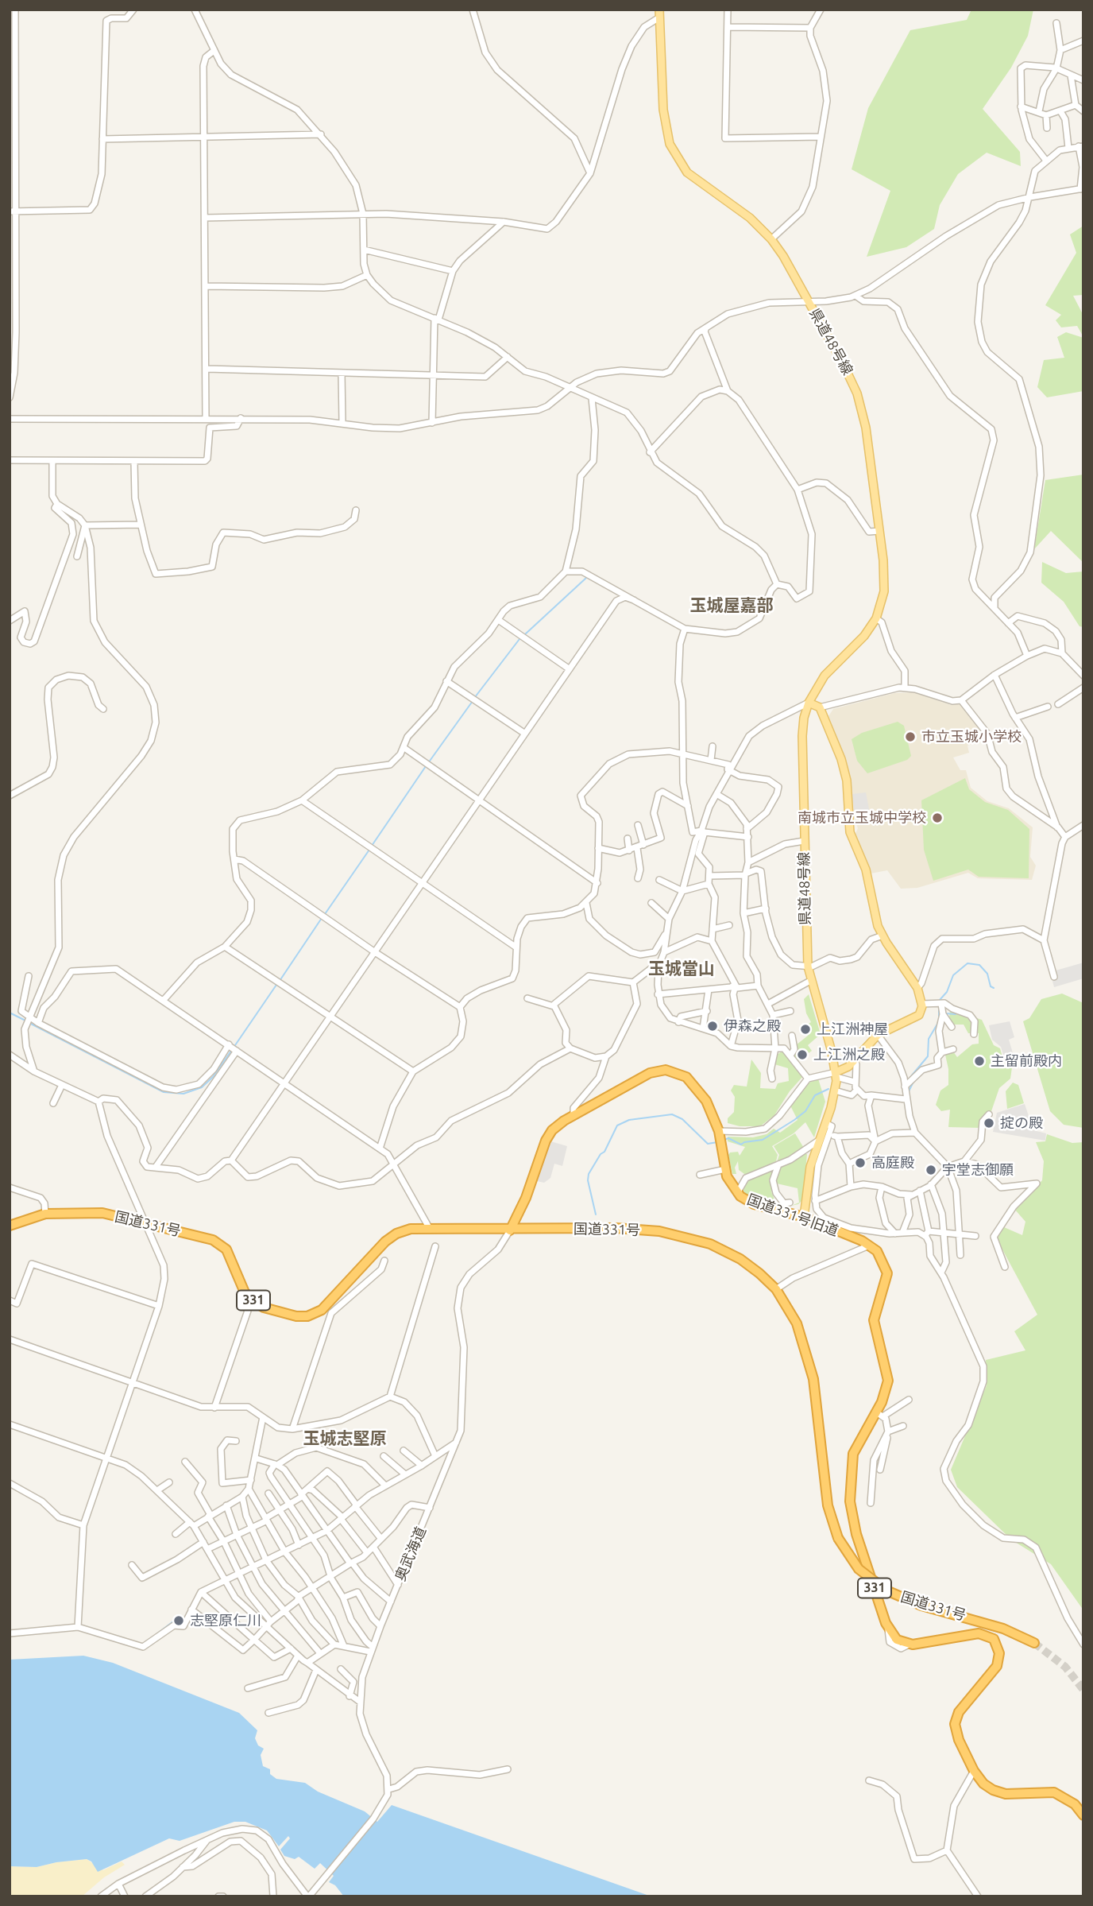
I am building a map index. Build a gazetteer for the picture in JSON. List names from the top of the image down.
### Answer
{
  "streets": {
    "highway": ["国道331号旧道", "国道331号", "331"],
    "main road": ["県道48号線"],
    "street": ["奥武海道"]
  },
  "crossings": [
    ["県道48号線", "国道331号旧道"],
    ["国道331号旧道", "国道331号"],
    ["国道331号旧道", "奥武海道"],
    ["国道331号", "奥武海道"]
  ],
  "districts": ["玉城屋嘉部", "玉城當山", "玉城志堅原"],
  "places": [
    "市立玉城小学校",
    "南城市立玉城中学校",
    "伊森之殿",
    "上江洲神屋",
    "上江洲之殿",
    "主留前殿内",
    "掟の殿",
    "高庭殿",
    "宇堂志御願",
    "志堅原仁川"
  ]
}
